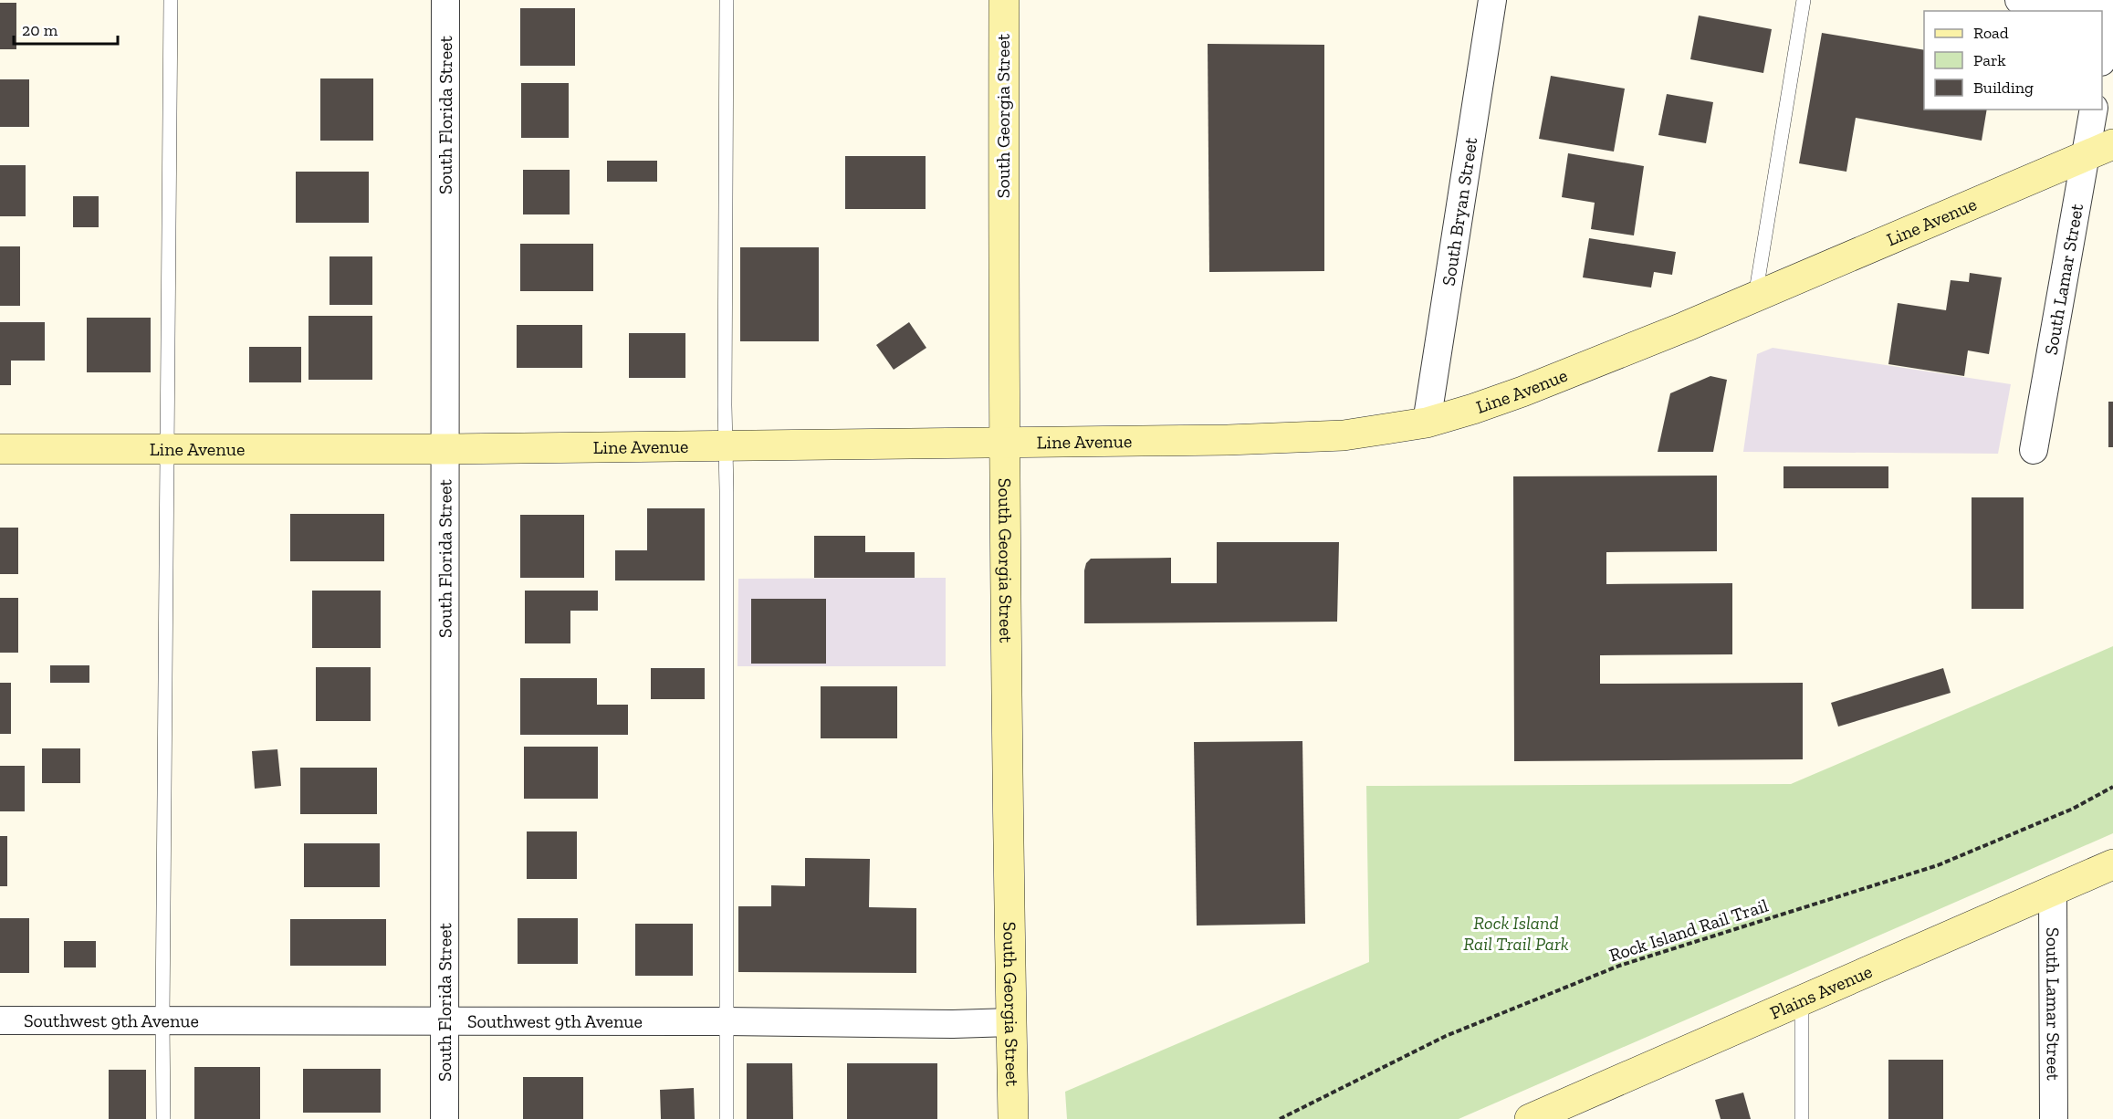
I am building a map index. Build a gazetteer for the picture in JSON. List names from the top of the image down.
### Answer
{
  "streets": {
    "main road": ["South Georgia Street", "Line Avenue", "Plains Avenue"],
    "street": [
      "South Florida Street",
      "South Bryan Street",
      "South Lamar Street",
      "Southwest 9th Avenue"
    ],
    "path": ["Rock Island Rail Trail"]
  },
  "crossings": [
    ["South Florida Street", "Line Avenue"],
    ["South Florida Street", "Southwest 9th Avenue"],
    ["South Georgia Street", "Line Avenue"],
    ["South Georgia Street", "Southwest 9th Avenue"],
    ["South Bryan Street", "Line Avenue"],
    ["Line Avenue", "South Lamar Street"],
    ["South Lamar Street", "Plains Avenue"]
  ],
  "parks": ["Rock Island Rail Trail Park"],
  "legend": ["Road", "Park", "Building"],
  "scale_bar": "20 m"
}
